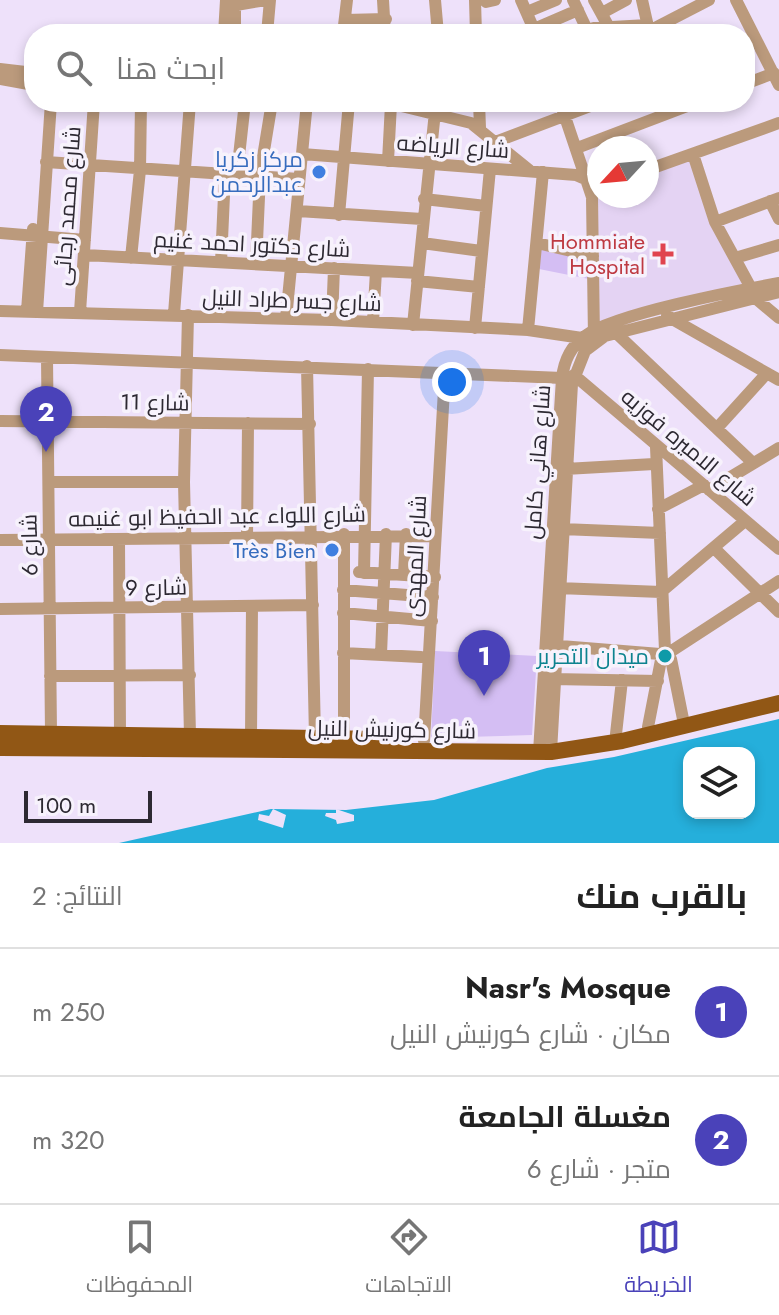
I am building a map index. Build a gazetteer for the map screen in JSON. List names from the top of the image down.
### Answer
{
  "streets": {
    "main road": ["شارع كورنيش النيل"],
    "street": [
      "شارع الرياضه",
      "شارع محمد رجائى",
      "شارع دكتور احمد غنيم",
      "شارع جسر طراد النيل",
      "شارع 11",
      "شارع الاميره فوزيه",
      "شارع هاني كامل",
      "شارع اللواء عبد الحفيظ ابو غنيمه",
      "شارع 6",
      "شارع المهدى",
      "شارع 9"
    ]
  },
  "crossings": [
    ["شارع محمد رجائى", "شارع دكتور احمد غنيم"],
    ["شارع محمد رجائى", "شارع جسر طراد النيل"],
    ["شارع جسر طراد النيل", "شارع هاني كامل"],
    ["شارع 11", "شارع 6"],
    ["شارع الاميره فوزيه", "شارع هاني كامل"],
    ["شارع هاني كامل", "شارع كورنيش النيل"],
    ["شارع اللواء عبد الحفيظ ابو غنيمه", "شارع 6"],
    ["شارع اللواء عبد الحفيظ ابو غنيمه", "شارع المهدى"],
    ["شارع 6", "شارع 9"],
    ["شارع 6", "شارع كورنيش النيل"],
    ["شارع المهدى", "شارع كورنيش النيل"]
  ],
  "places": {
    "other": ["مركز زكريا عبدالرحمن", "Très Bien", "ميدان التحرير"],
    "health": ["Hommiate Hospital"]
  },
  "scale_bar": "100 m",
  "north": "bottom left",
  "page": {
    "search": "ابحث هنا",
    "pins": ["2", "1"],
    "scale": "100 m",
    "heading": ["بالقرب منك", "النتائج: 2"],
    "list": [
      {
        "mark": "1",
        "name": "Nasr's Mosque",
        "note": "مكان · شارع كورنيش النيل",
        "value": "250 m"
      },
      {
        "mark": "2",
        "name": "مغسلة الجامعة",
        "note": "متجر · شارع 6",
        "value": "320 m"
      }
    ],
    "nav": ["الخريطة", "الاتجاهات", "المحفوظات"]
  }
}
